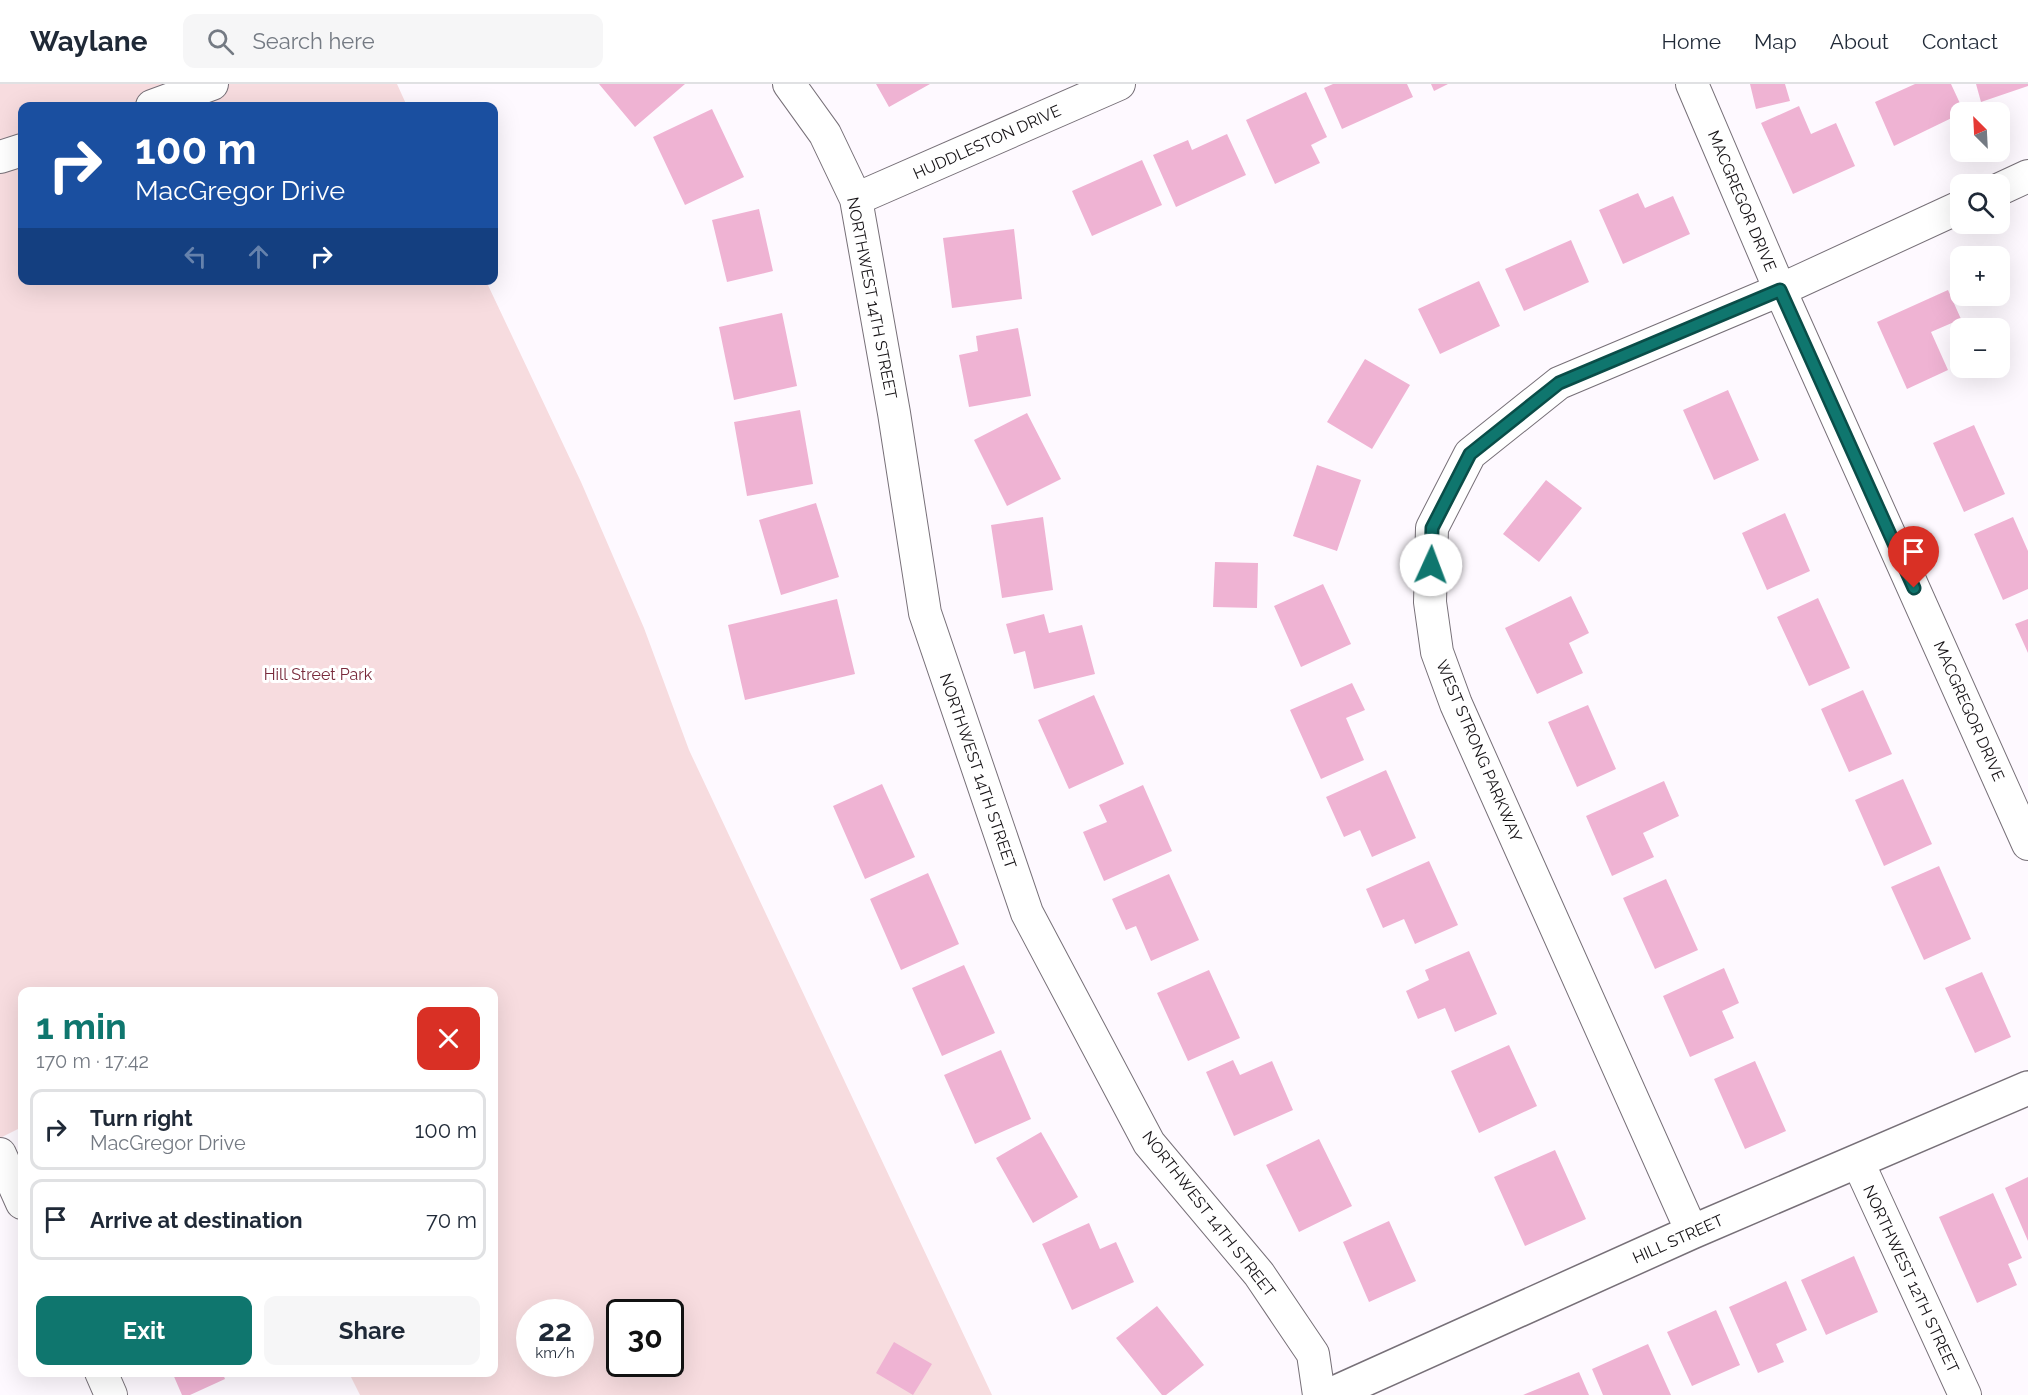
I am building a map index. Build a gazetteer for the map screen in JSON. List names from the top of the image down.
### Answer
{
  "streets": {
    "street": [
      "HUDDLESTON DRIVE",
      "MACGREGOR DRIVE",
      "NORTHWEST 14TH STREET",
      "WEST STRONG PARKWAY",
      "HILL STREET",
      "NORTHWEST 12TH STREET"
    ]
  },
  "crossings": [
    ["HUDDLESTON DRIVE", "NORTHWEST 14TH STREET"],
    ["MACGREGOR DRIVE", "WEST STRONG PARKWAY"],
    ["WEST STRONG PARKWAY", "HILL STREET"],
    ["HILL STREET", "NORTHWEST 12TH STREET"]
  ],
  "parks": ["Hill Street Park"],
  "north": "top left",
  "page": {
    "header": "Waylane",
    "search": "Search here",
    "nav": [
      "Home",
      "Map",
      "About",
      "Contact"
    ],
    "map_buttons": ["+", "−"],
    "turn": ["100 m", "MacGregor Drive"],
    "heading": ["1 min", "170 m · 17:42"],
    "list": [
      {
        "name": "Turn right",
        "note": "MacGregor Drive",
        "value": "100 m"
      },
      {
        "name": "Arrive at destination",
        "value": "70 m"
      }
    ],
    "buttons": ["Exit", "Share"],
    "speed": "22 km/h",
    "limit": "30"
  }
}
